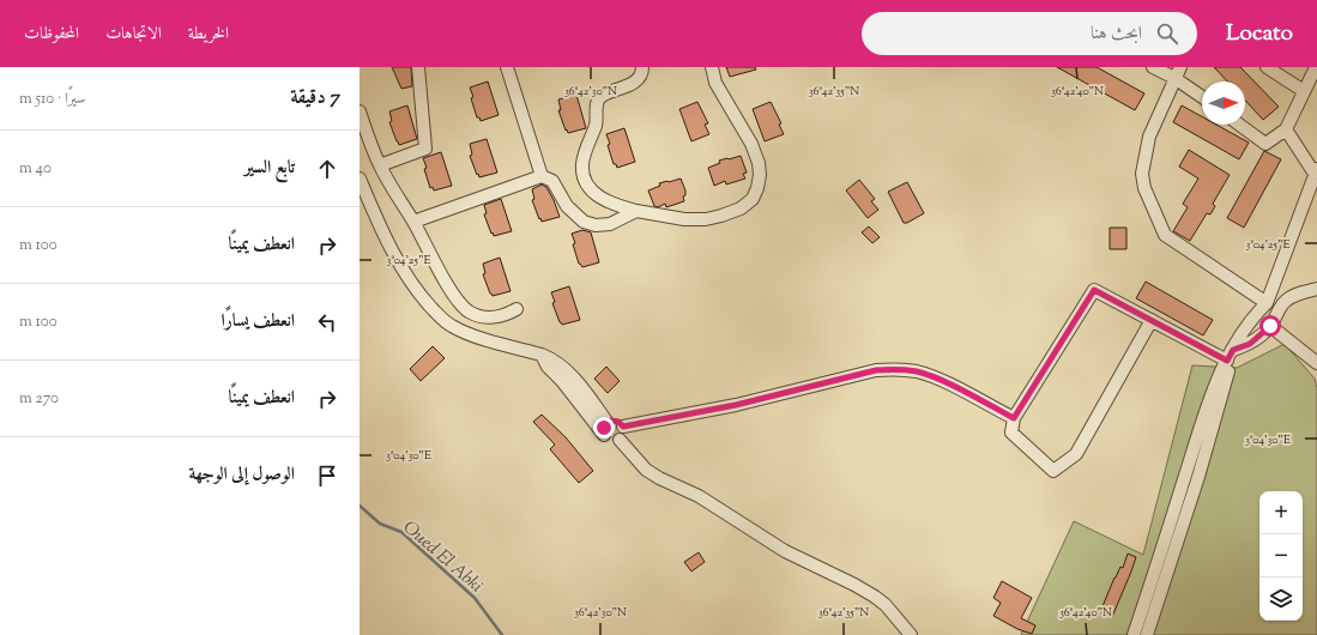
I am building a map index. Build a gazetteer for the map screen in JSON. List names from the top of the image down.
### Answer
{
  "water": ["Oued El Abki"],
  "north": "right",
  "page": {
    "header": "Locato",
    "search": "ابحث هنا",
    "nav": ["الخريطة", "الاتجاهات", "المحفوظات"],
    "heading": ["7 دقيقة", "سيرًا · 510 m"],
    "list": [
      ["تابع السير", "40 m"],
      ["انعطف يمينًا", "100 m"],
      ["انعطف يسارًا", "100 m"],
      ["انعطف يمينًا", "270 m"],
      "الوصول إلى الوجهة"
    ],
    "map_buttons": ["+", "−"]
  },
  "coordinates": [
    "36°42'30\"N",
    "36°42'35\"N",
    "36°42'40\"N",
    "3°04'25\"E",
    "3°04'30\"E"
  ]
}
